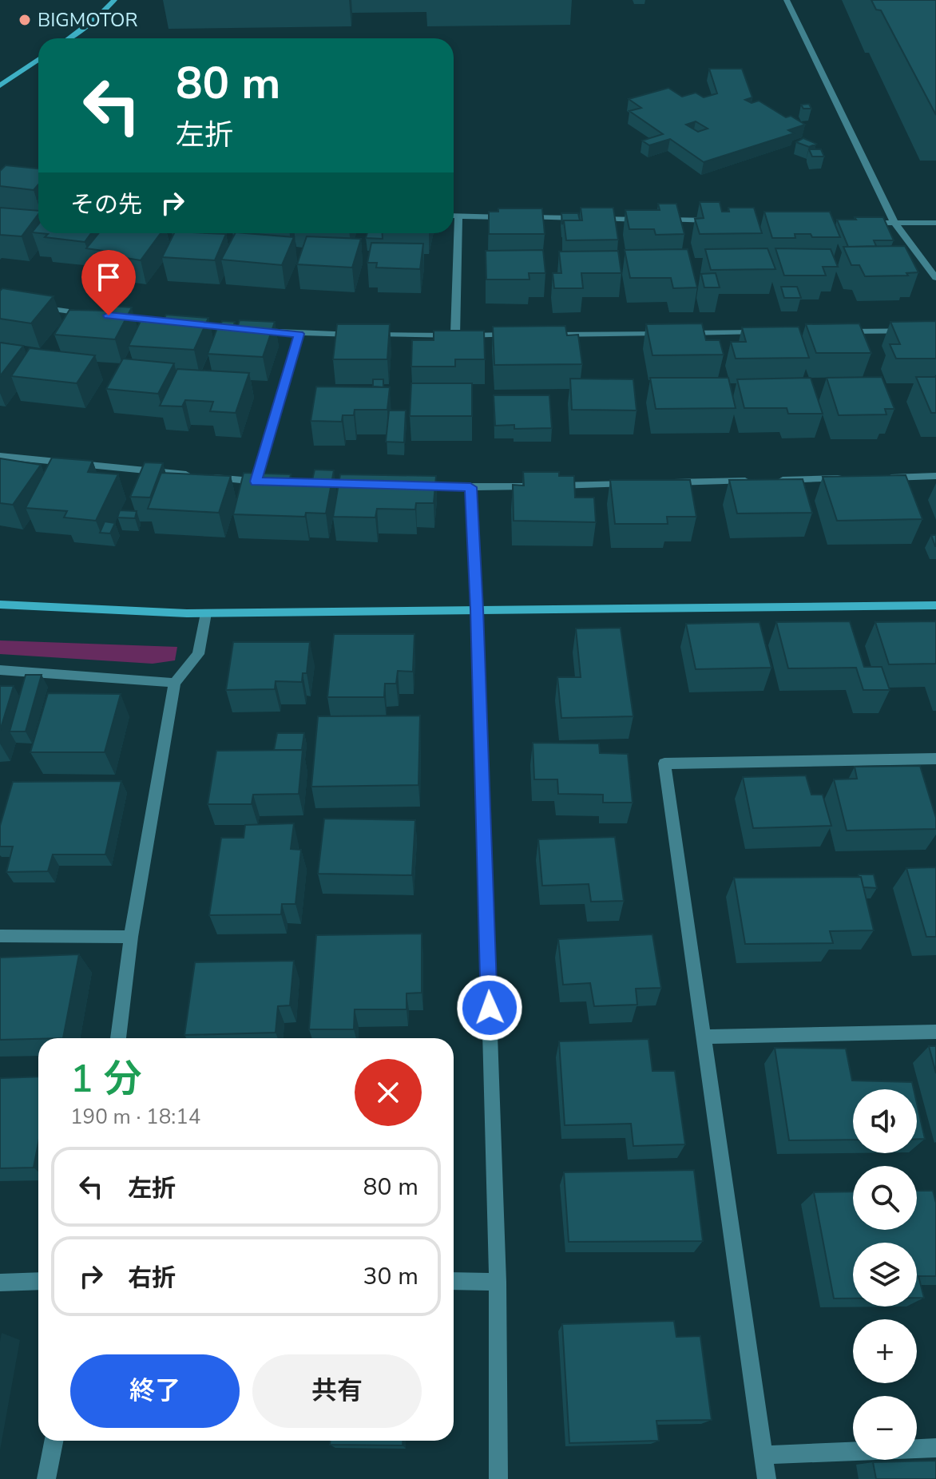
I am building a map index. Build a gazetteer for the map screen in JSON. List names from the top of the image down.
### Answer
{
  "places": ["BIGMOTOR"],
  "page": {
    "turn": ["80 m", "左折"],
    "then": "その先",
    "heading": ["1 分", "190 m · 18:14"],
    "map_buttons": ["+", "−"],
    "list": [
      {
        "name": "左折",
        "value": "80 m"
      },
      {
        "name": "右折",
        "value": "30 m"
      }
    ],
    "buttons": ["終了", "共有"]
  }
}
